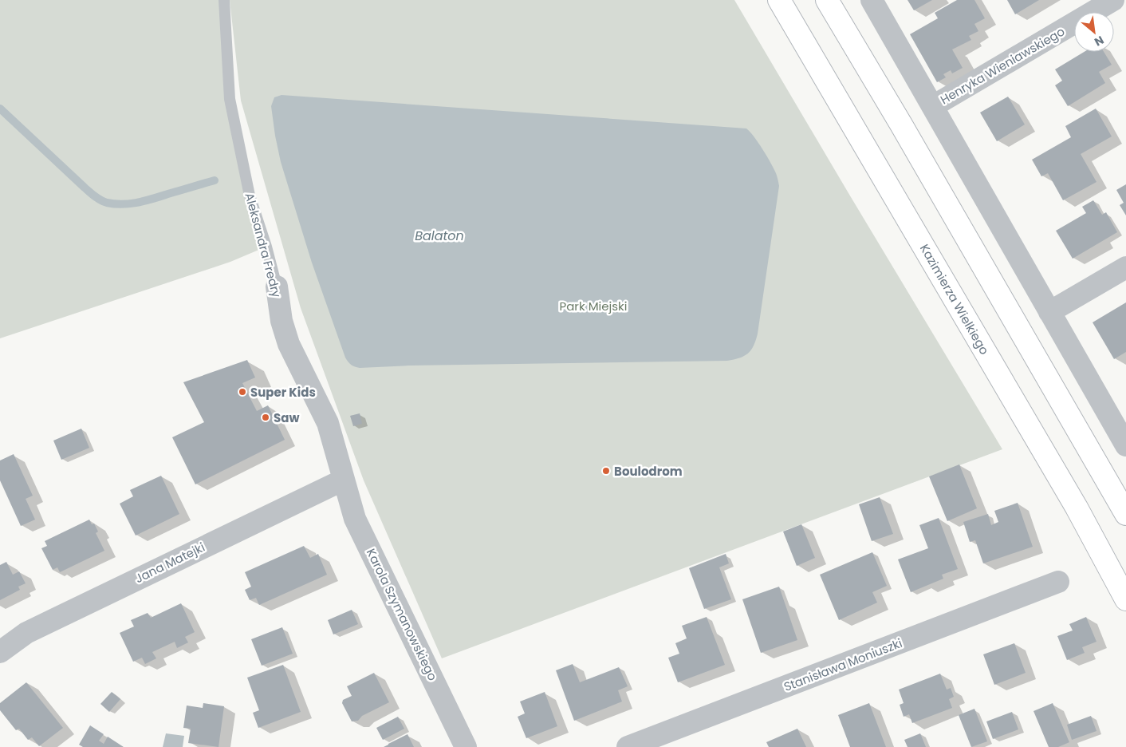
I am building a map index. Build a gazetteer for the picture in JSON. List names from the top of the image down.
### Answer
{
  "streets": {
    "main road": ["Kazimierza Wielkiego"],
    "street": [
      "Henryka Wieniawskiego",
      "Aleksandra Fredry",
      "Jana Matejki",
      "Karola Szymanowskiego",
      "Stanisława Moniuszki"
    ]
  },
  "crossings": [
    ["Aleksandra Fredry", "Jana Matejki"],
    ["Aleksandra Fredry", "Karola Szymanowskiego"],
    ["Jana Matejki", "Karola Szymanowskiego"]
  ],
  "water": ["Balaton"],
  "parks": ["Park Miejski"],
  "places": ["Super Kids", "Saw", "Boulodrom"],
  "north": "bottom right"
}
